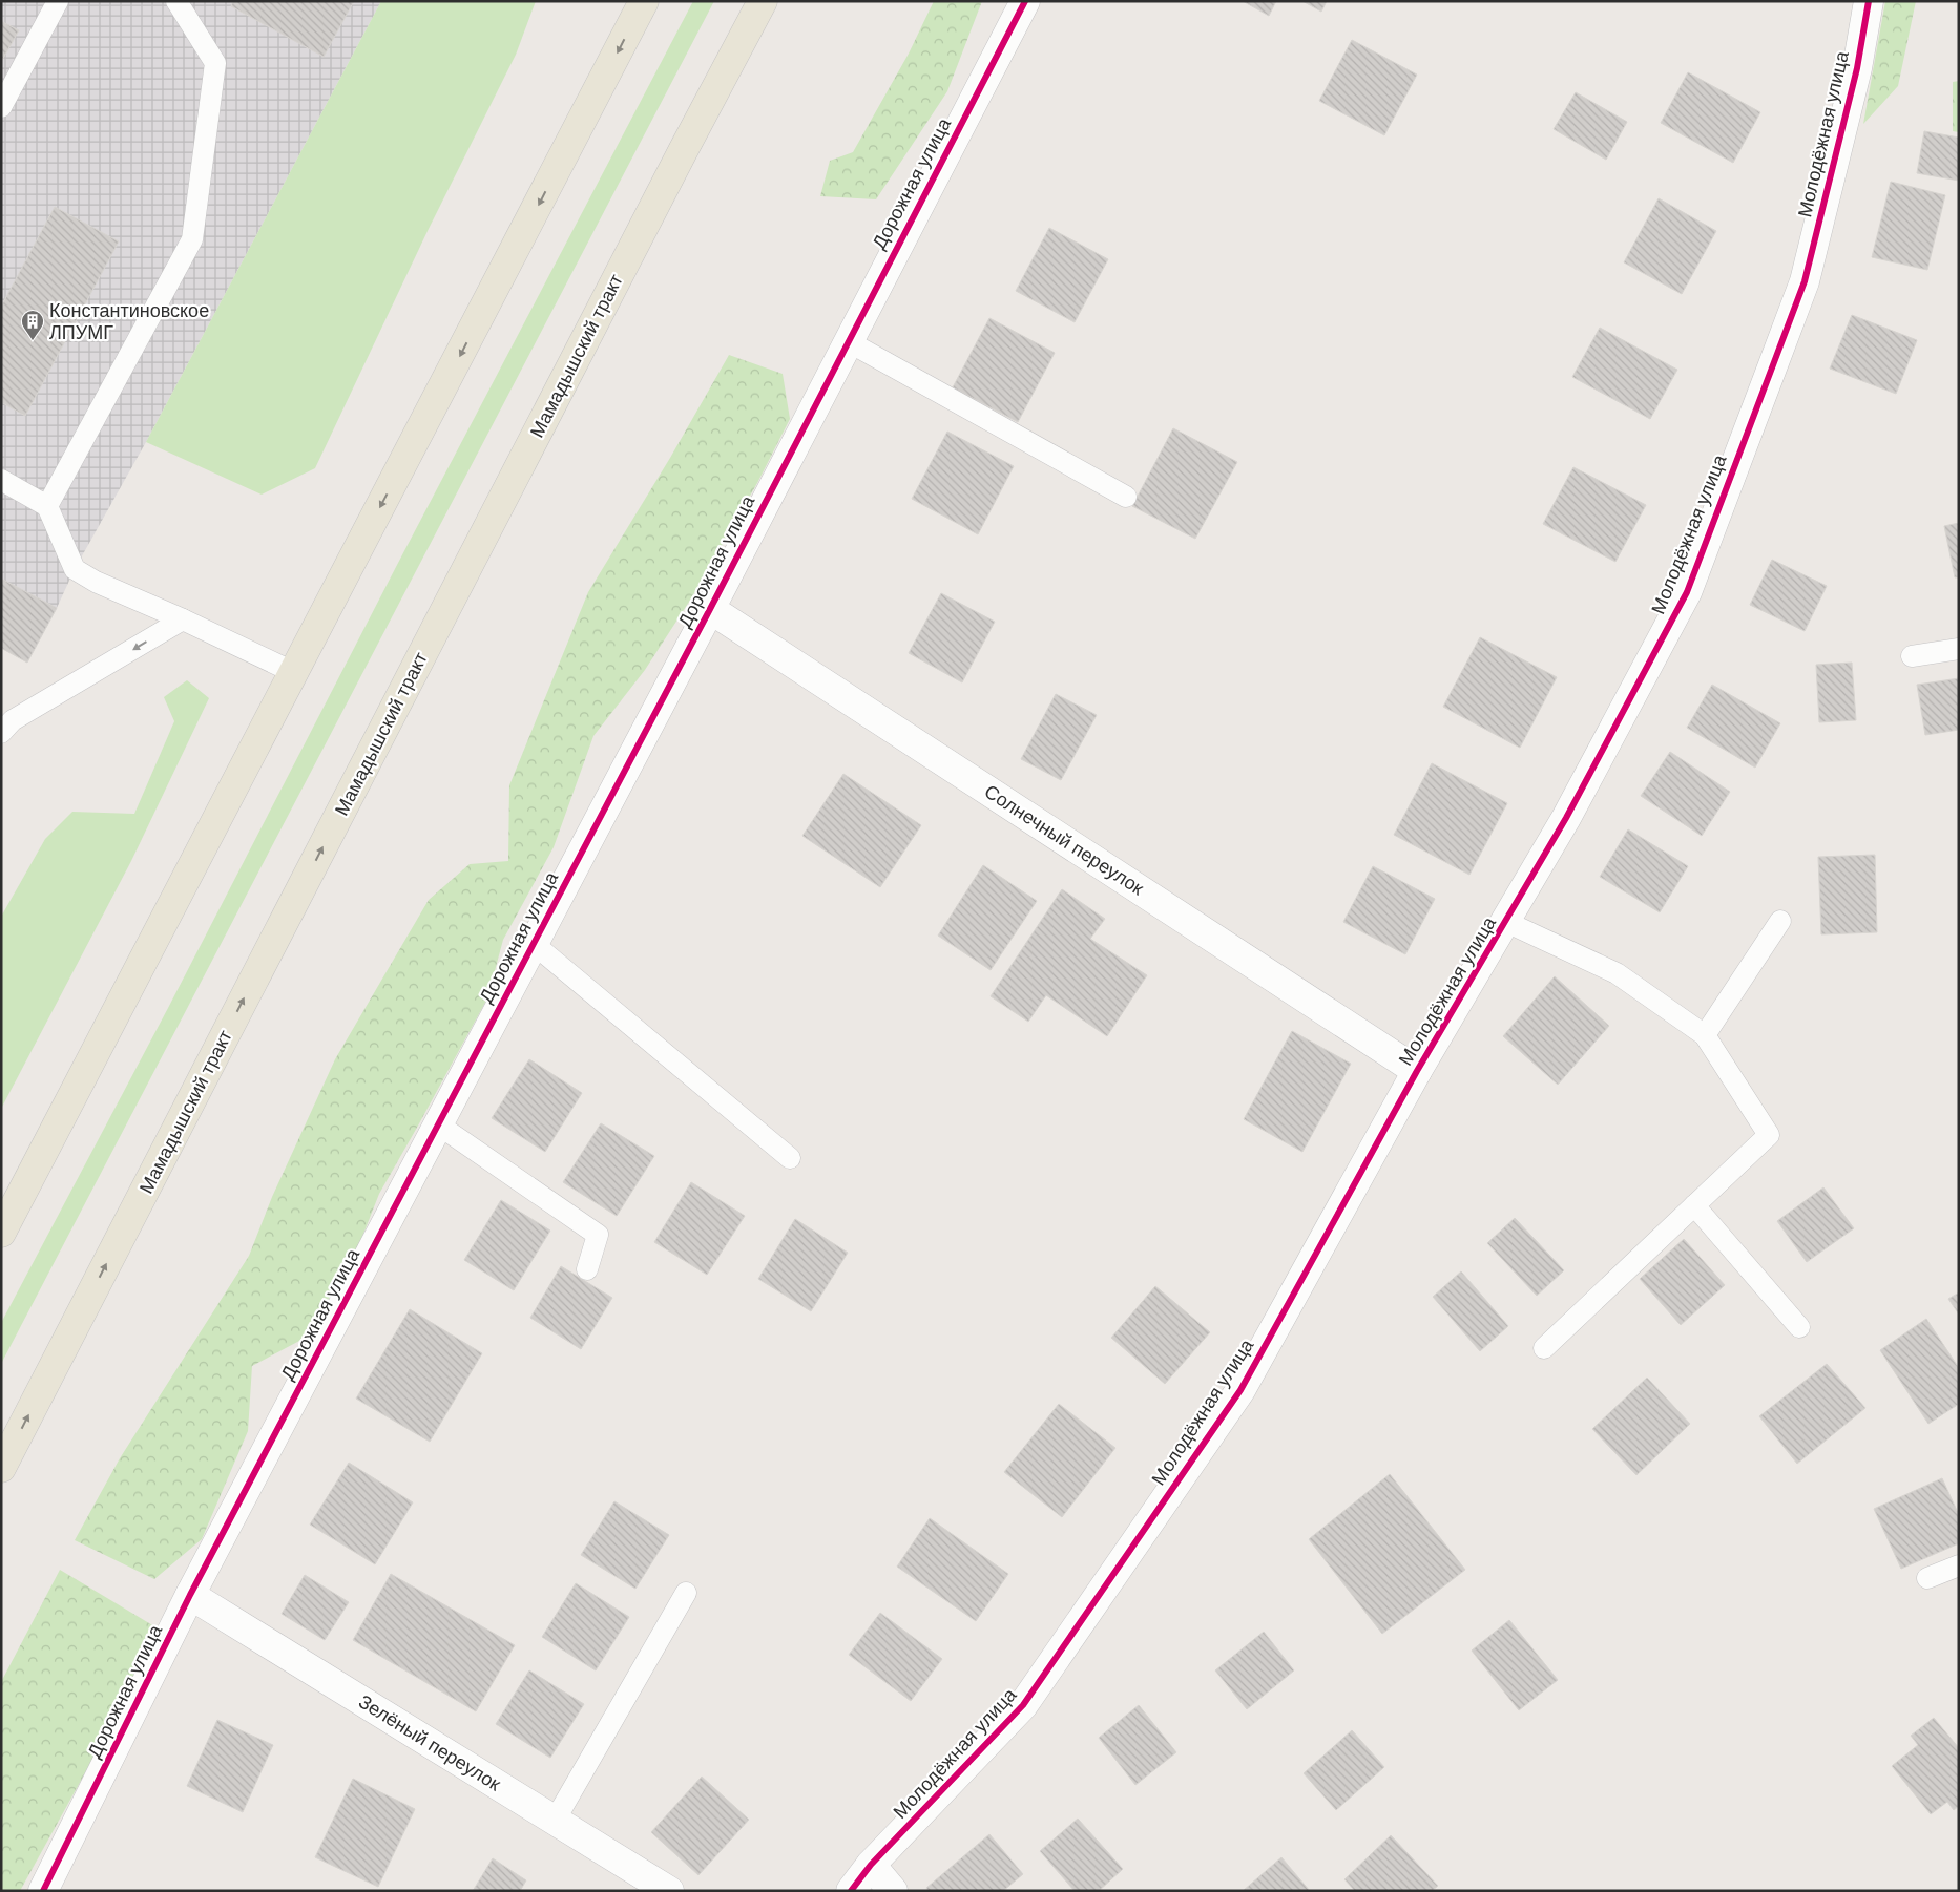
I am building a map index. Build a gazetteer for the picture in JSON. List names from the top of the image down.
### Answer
{
  "streets": {
    "main road": ["Мамадышский тракт"],
    "street": [
      "Молодёжная улица",
      "Дорожная улица",
      "Солнечный переулок",
      "Зелёный переулок"
    ]
  },
  "crossings": [
    ["Молодёжная улица", "Солнечный переулок"],
    ["Дорожная улица", "Солнечный переулок"],
    ["Дорожная улица", "Зелёный переулок"]
  ],
  "places": {
    "building": ["Константиновское ЛПУМГ"]
  }
}
